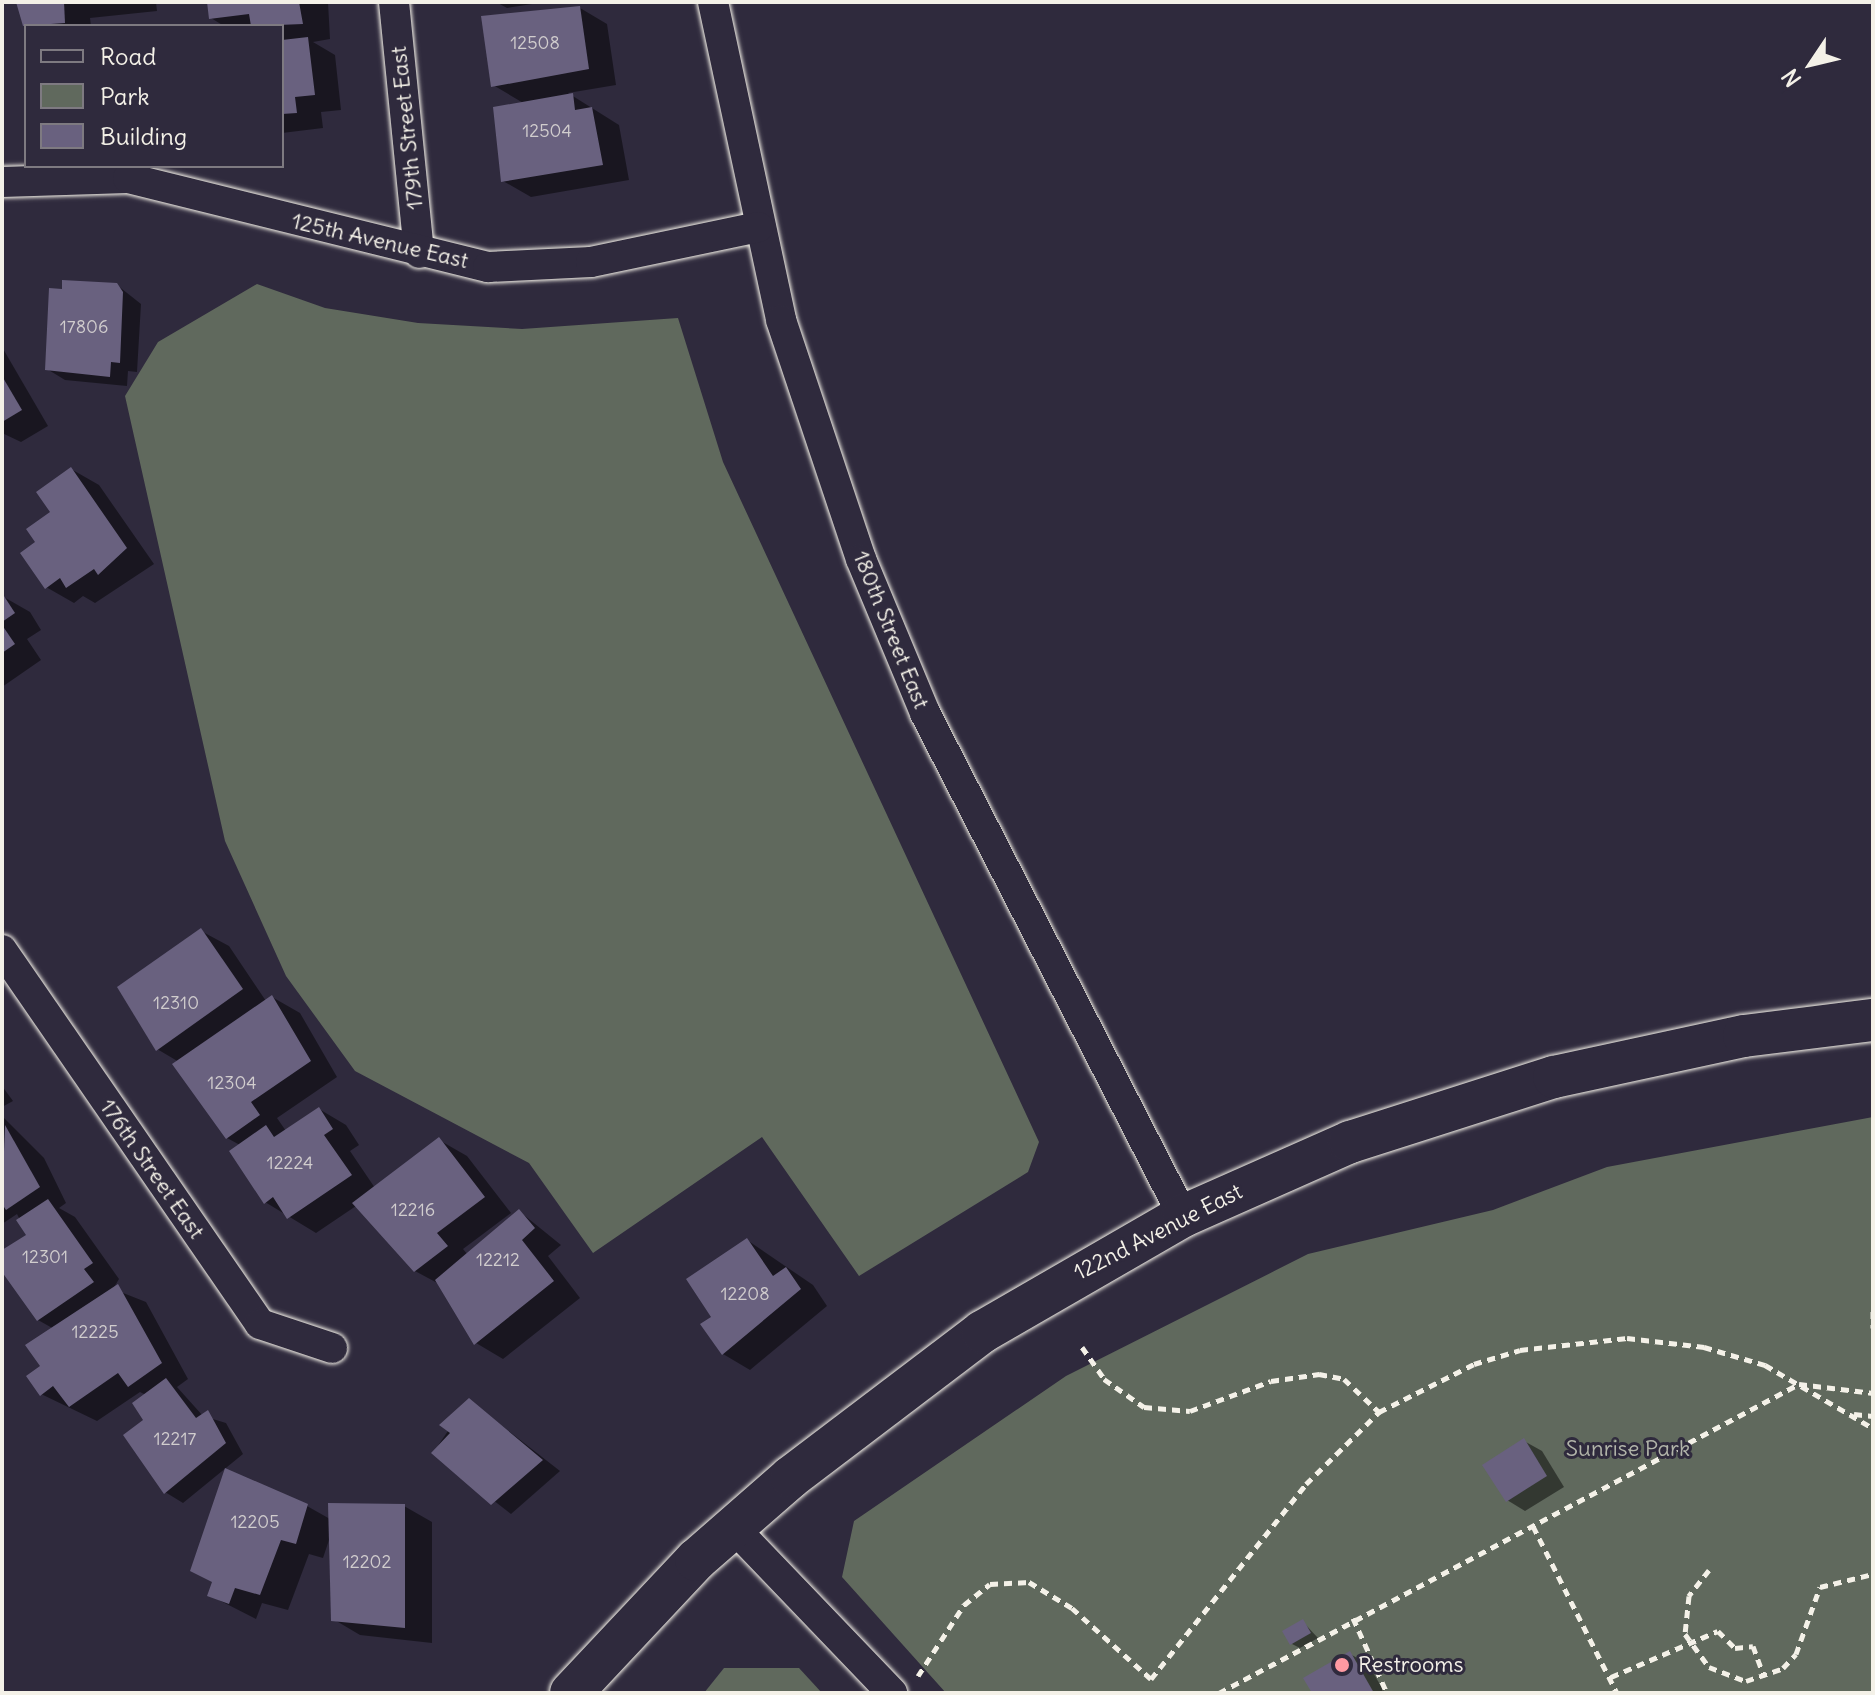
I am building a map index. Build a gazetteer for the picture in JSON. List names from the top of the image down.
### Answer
{
  "streets": {
    "street": [
      "179th Street East",
      "125th Avenue East",
      "180th Street East",
      "176th Street East",
      "122nd Avenue East"
    ]
  },
  "crossings": [
    ["179th Street East", "125th Avenue East"],
    ["125th Avenue East", "180th Street East"],
    ["180th Street East", "122nd Avenue East"]
  ],
  "parks": ["Sunrise Park"],
  "places": ["Restrooms"],
  "house_numbers": [
    "12508",
    "12504",
    "17806",
    "12310",
    "12304",
    "12224",
    "12216",
    "12301",
    "12212",
    "12208",
    "12225",
    "12217",
    "12205",
    "12202"
  ],
  "legend": ["Road", "Park", "Building"],
  "north": "bottom left"
}
